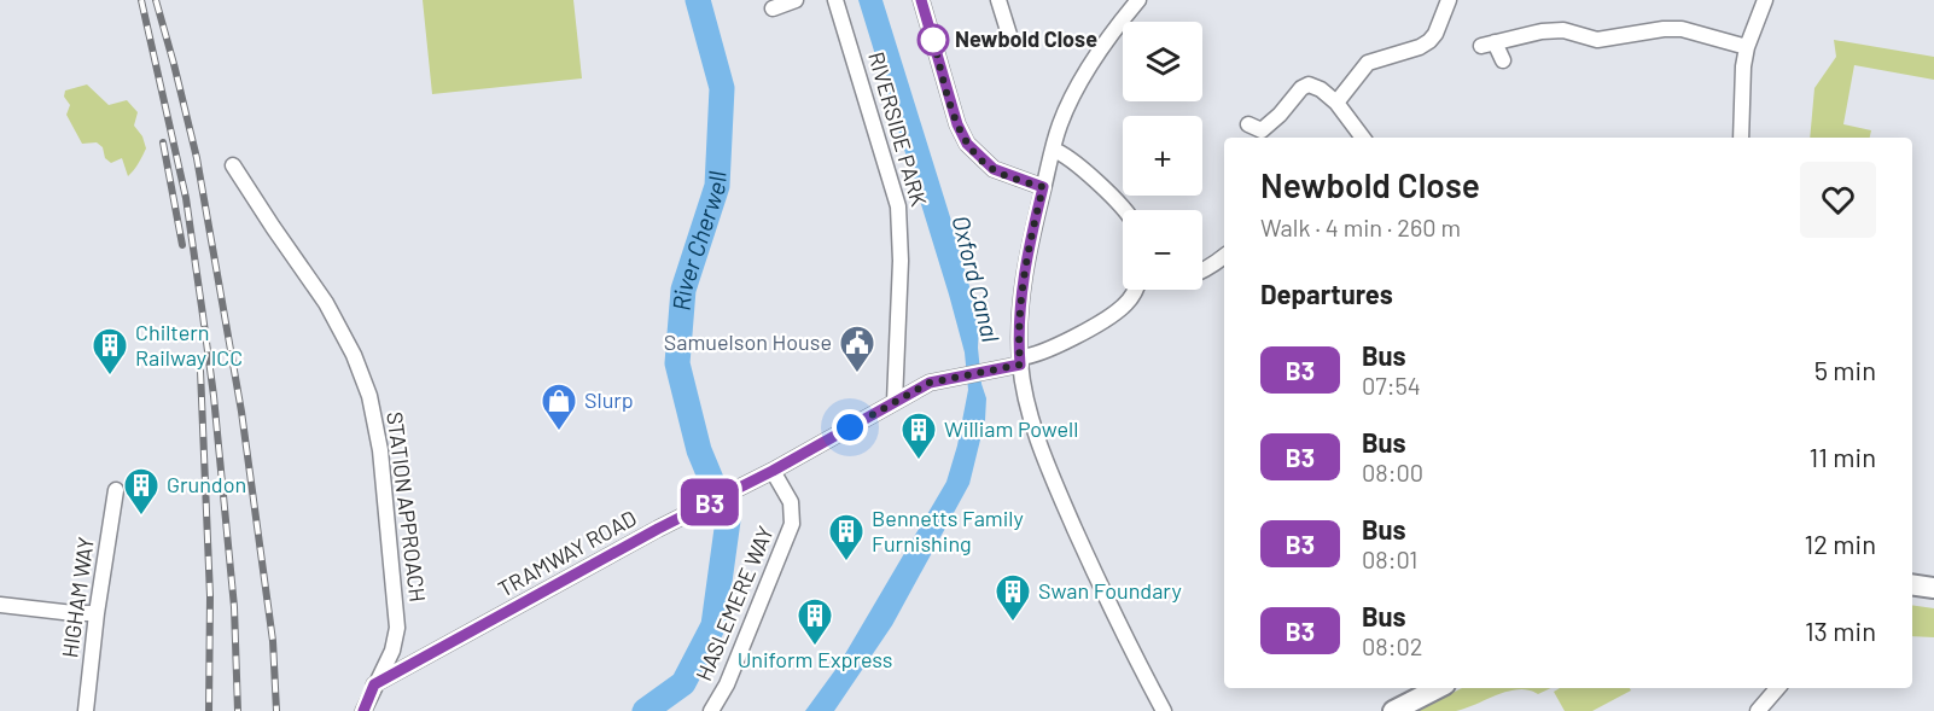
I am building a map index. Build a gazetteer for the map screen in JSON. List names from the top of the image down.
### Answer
{
  "streets": {
    "street": [
      "RIVERSIDE PARK",
      "STATION APPROACH",
      "TRAMWAY ROAD",
      "HIGHAM WAY",
      "HASLEMERE WAY"
    ]
  },
  "crossings": [
    ["RIVERSIDE PARK", "TRAMWAY ROAD"],
    ["STATION APPROACH", "TRAMWAY ROAD"],
    ["TRAMWAY ROAD", "HASLEMERE WAY"]
  ],
  "water": ["River Cherwell", "Oxford Canal"],
  "places": {
    "other": ["Newbold Close"],
    "public building": ["Samuelson House"],
    "building": [
      "Chiltern Railway ICC",
      "William Powell",
      "Grundon",
      "Bennetts Family Furnishing",
      "Swan Foundary",
      "Uniform Express"
    ],
    "shop": ["Slurp"]
  },
  "lines": ["bus line B3"],
  "page": {
    "on_map": "B3",
    "map_buttons": ["+", "−"],
    "heading": [
      ["Newbold Close", "Walk · 4 min · 260 m"],
      "Departures"
    ],
    "list": [
      {
        "mark": "B3",
        "name": "Bus",
        "note": "07:54",
        "value": "5 min"
      },
      {
        "mark": "B3",
        "name": "Bus",
        "note": "08:00",
        "value": "11 min"
      },
      {
        "mark": "B3",
        "name": "Bus",
        "note": "08:01",
        "value": "12 min"
      },
      {
        "mark": "B3",
        "name": "Bus",
        "note": "08:02",
        "value": "13 min"
      }
    ]
  }
}
